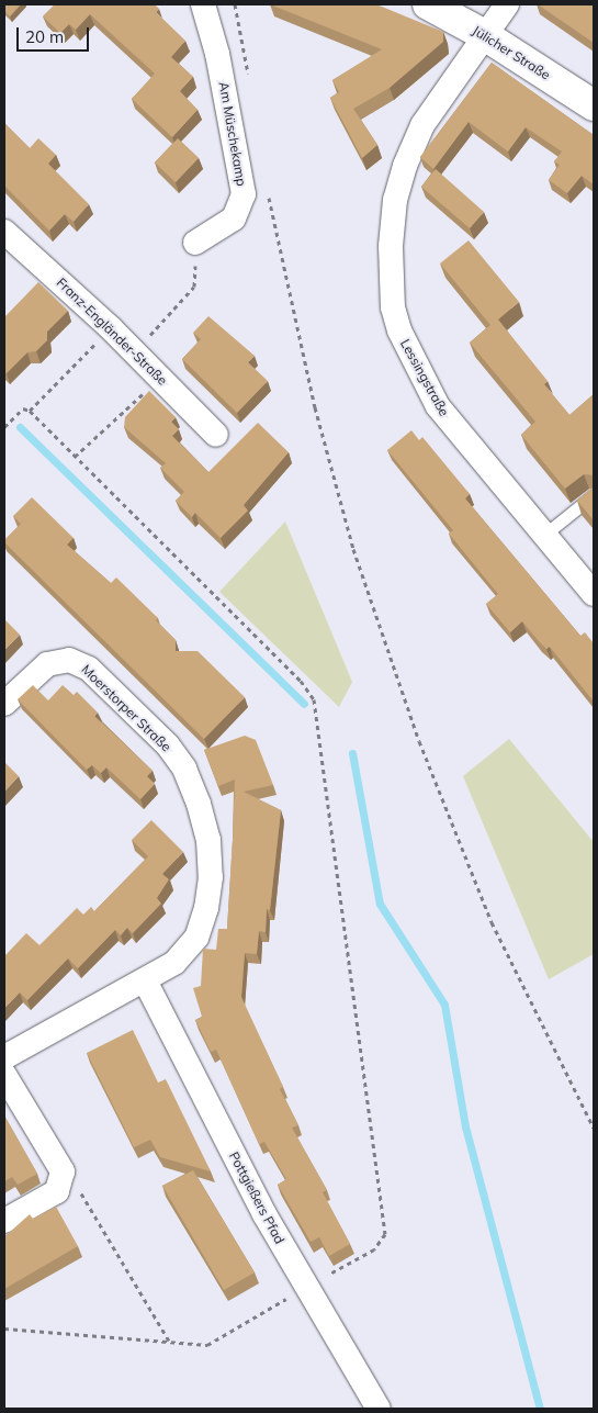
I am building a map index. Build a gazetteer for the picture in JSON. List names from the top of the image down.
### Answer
{
  "streets": {
    "main road": ["Jülicher Straße"],
    "street": [
      "Am Müschekamp",
      "Franz-Engländer-Straße",
      "Lessingstraße",
      "Moerstorper Straße",
      "Pottgießers Pfad"
    ]
  },
  "crossings": [
    ["Jülicher Straße", "Lessingstraße"],
    ["Moerstorper Straße", "Pottgießers Pfad"]
  ],
  "scale_bar": "20 m"
}
